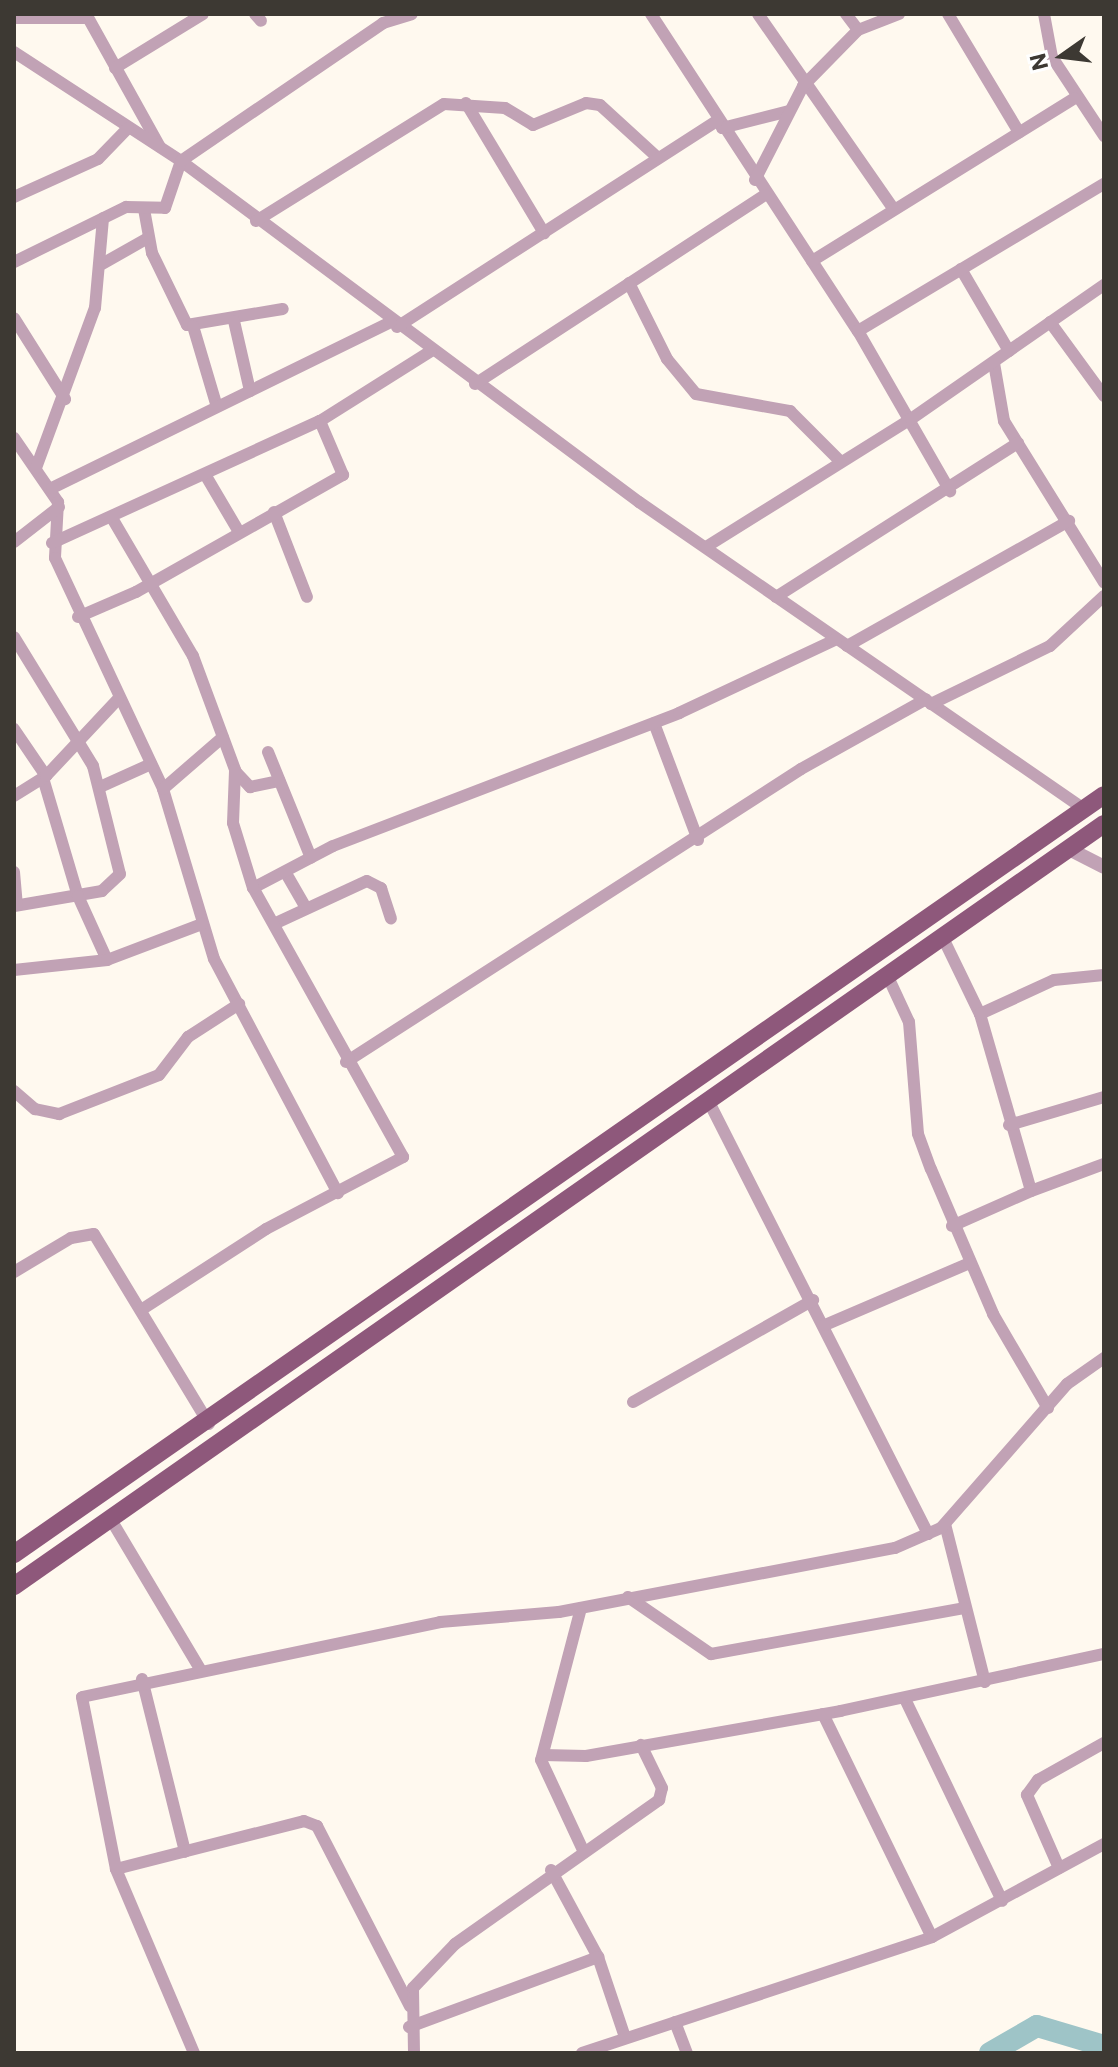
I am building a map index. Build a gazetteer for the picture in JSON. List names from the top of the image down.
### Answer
{
  "north": "left"
}
